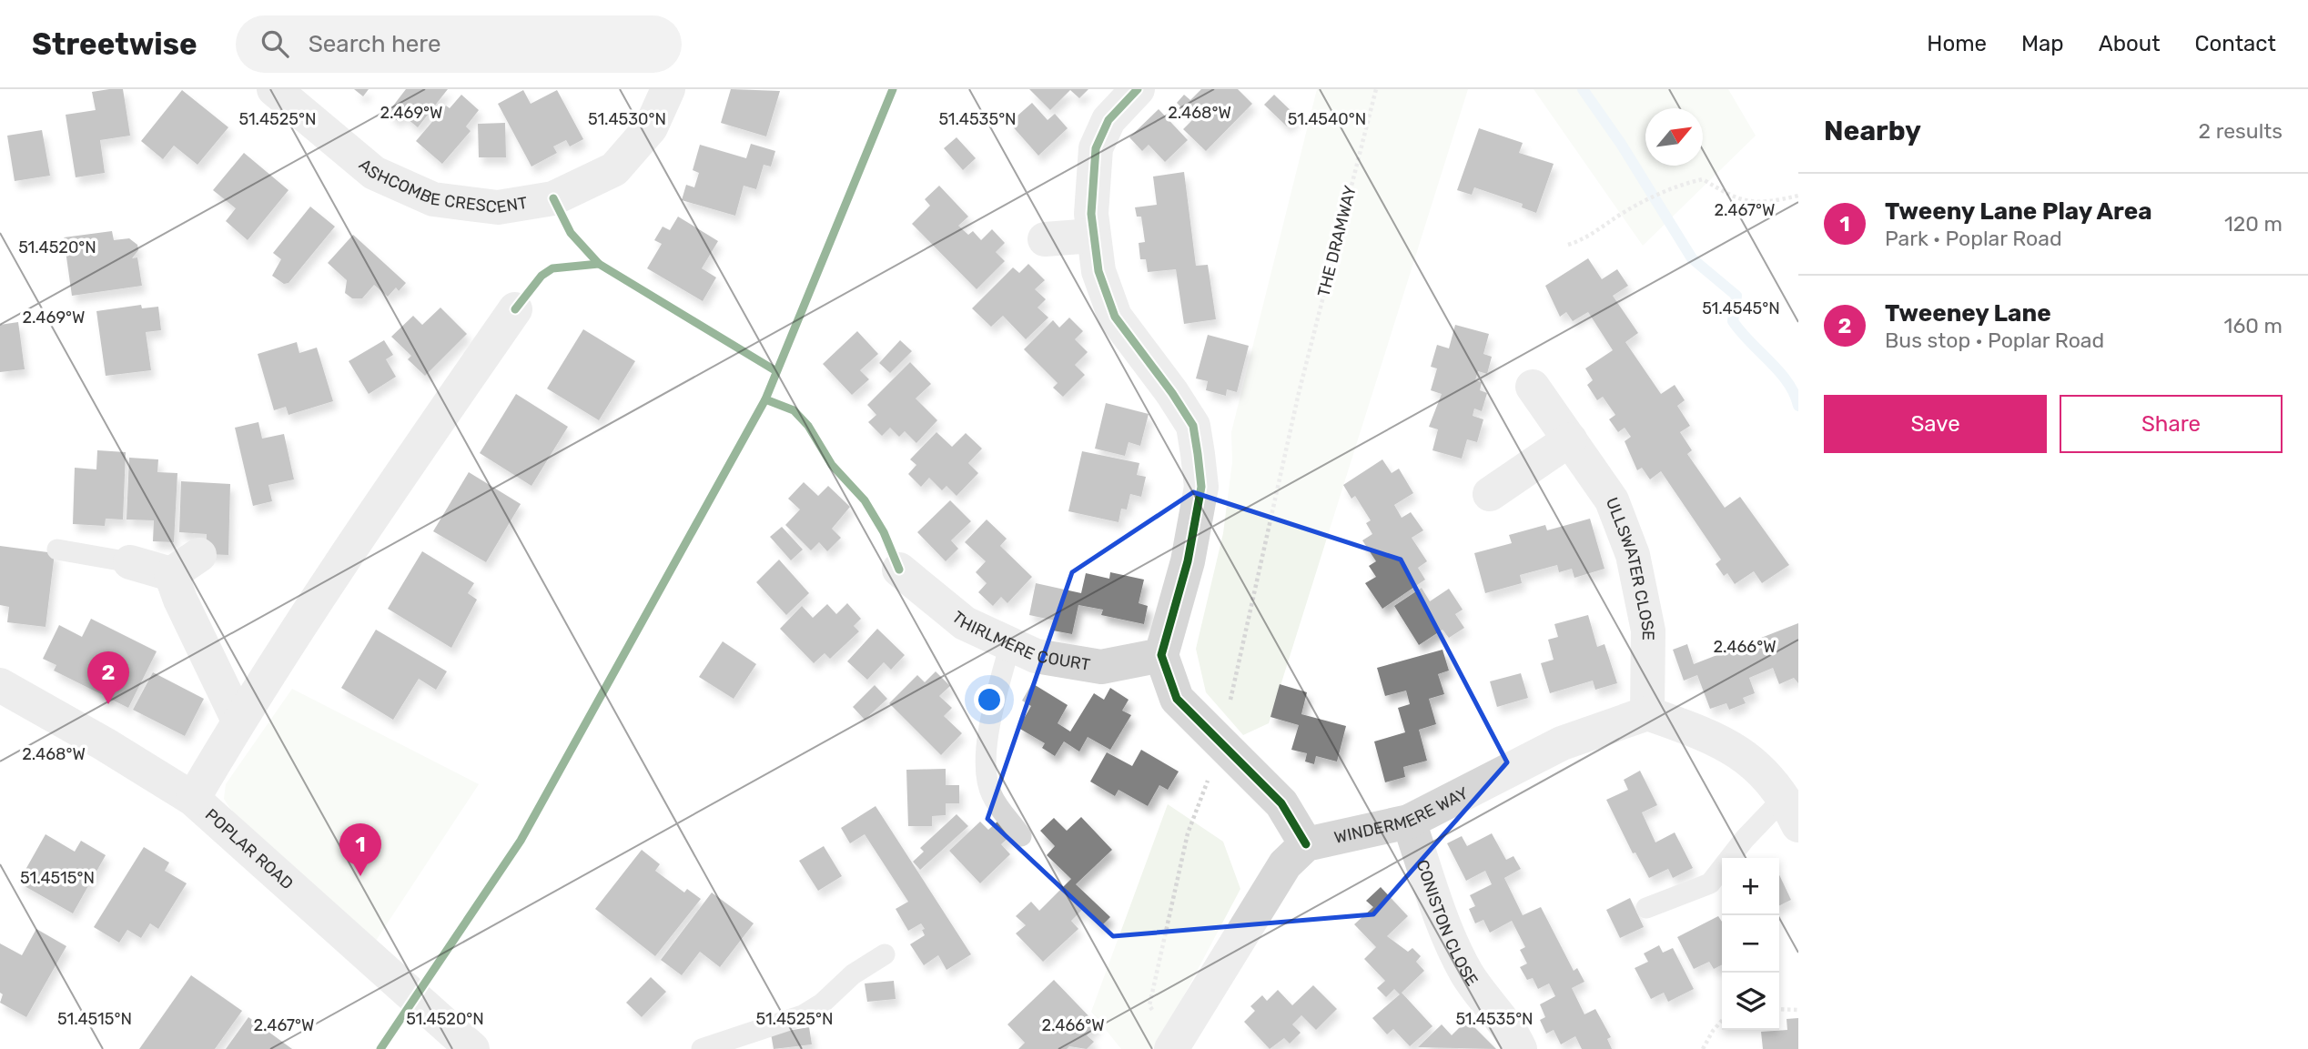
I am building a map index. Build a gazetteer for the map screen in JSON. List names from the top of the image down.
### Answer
{
  "streets": {
    "street": [
      "ASHCOMBE CRESCENT",
      "ULLSWATER CLOSE",
      "THIRLMERE COURT",
      "WINDERMERE WAY",
      "POPLAR ROAD",
      "CONISTON CLOSE"
    ],
    "path": ["THE DRAMWAY"]
  },
  "crossings": [
    ["ULLSWATER CLOSE", "WINDERMERE WAY"],
    ["WINDERMERE WAY", "CONISTON CLOSE"]
  ],
  "north": "top right",
  "page": {
    "header": "Streetwise",
    "search": "Search here",
    "nav": [
      "Home",
      "Map",
      "About",
      "Contact"
    ],
    "heading": ["Nearby", "2 results"],
    "list": [
      {
        "mark": "1",
        "name": "Tweeny Lane Play Area",
        "note": "Park · Poplar Road",
        "value": "120 m"
      },
      {
        "mark": "2",
        "name": "Tweeney Lane",
        "note": "Bus stop · Poplar Road",
        "value": "160 m"
      }
    ],
    "buttons": ["Save", "Share"],
    "pins": ["2", "1"],
    "map_buttons": ["+", "−"]
  },
  "coordinates": [
    "2.469°W",
    "2.468°W",
    "51.4525°N",
    "51.4530°N",
    "51.4535°N",
    "51.4540°N",
    "2.467°W",
    "51.4520°N",
    "51.4545°N",
    "2.466°W",
    "51.4515°N"
  ]
}
